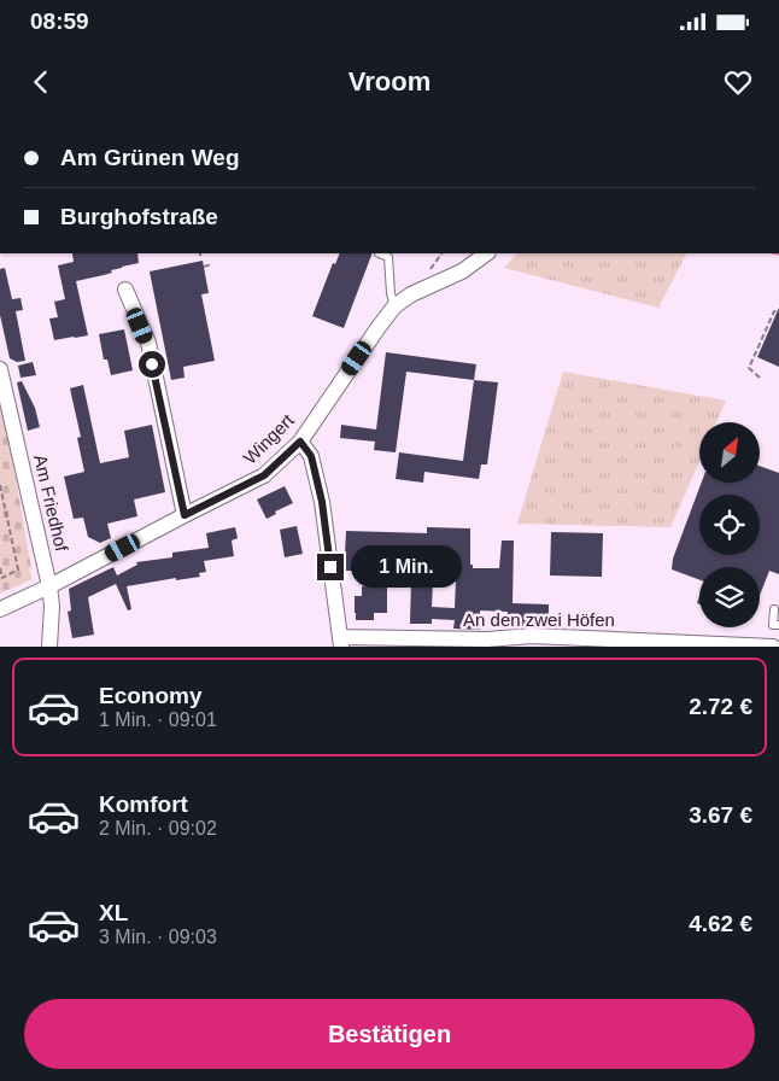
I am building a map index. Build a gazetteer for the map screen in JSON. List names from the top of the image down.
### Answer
{
  "streets": {
    "street": ["Wingert", "Am Friedhof", "An den zwei Höfen"]
  },
  "crossings": [
    ["Wingert", "Am Friedhof"]
  ],
  "north": "top right",
  "page": {
    "status": "08:59",
    "header": "Vroom",
    "banner": ["Am Grünen Weg", "Burghofstraße"],
    "bubble": "1 Min.",
    "list": [
      {
        "name": "Economy",
        "note": "1 Min. · 09:01",
        "value": "2.72 €"
      },
      {
        "name": "Komfort",
        "note": "2 Min. · 09:02",
        "value": "3.67 €"
      },
      {
        "name": "XL",
        "note": "3 Min. · 09:03",
        "value": "4.62 €"
      }
    ],
    "buttons": "Bestätigen"
  }
}
